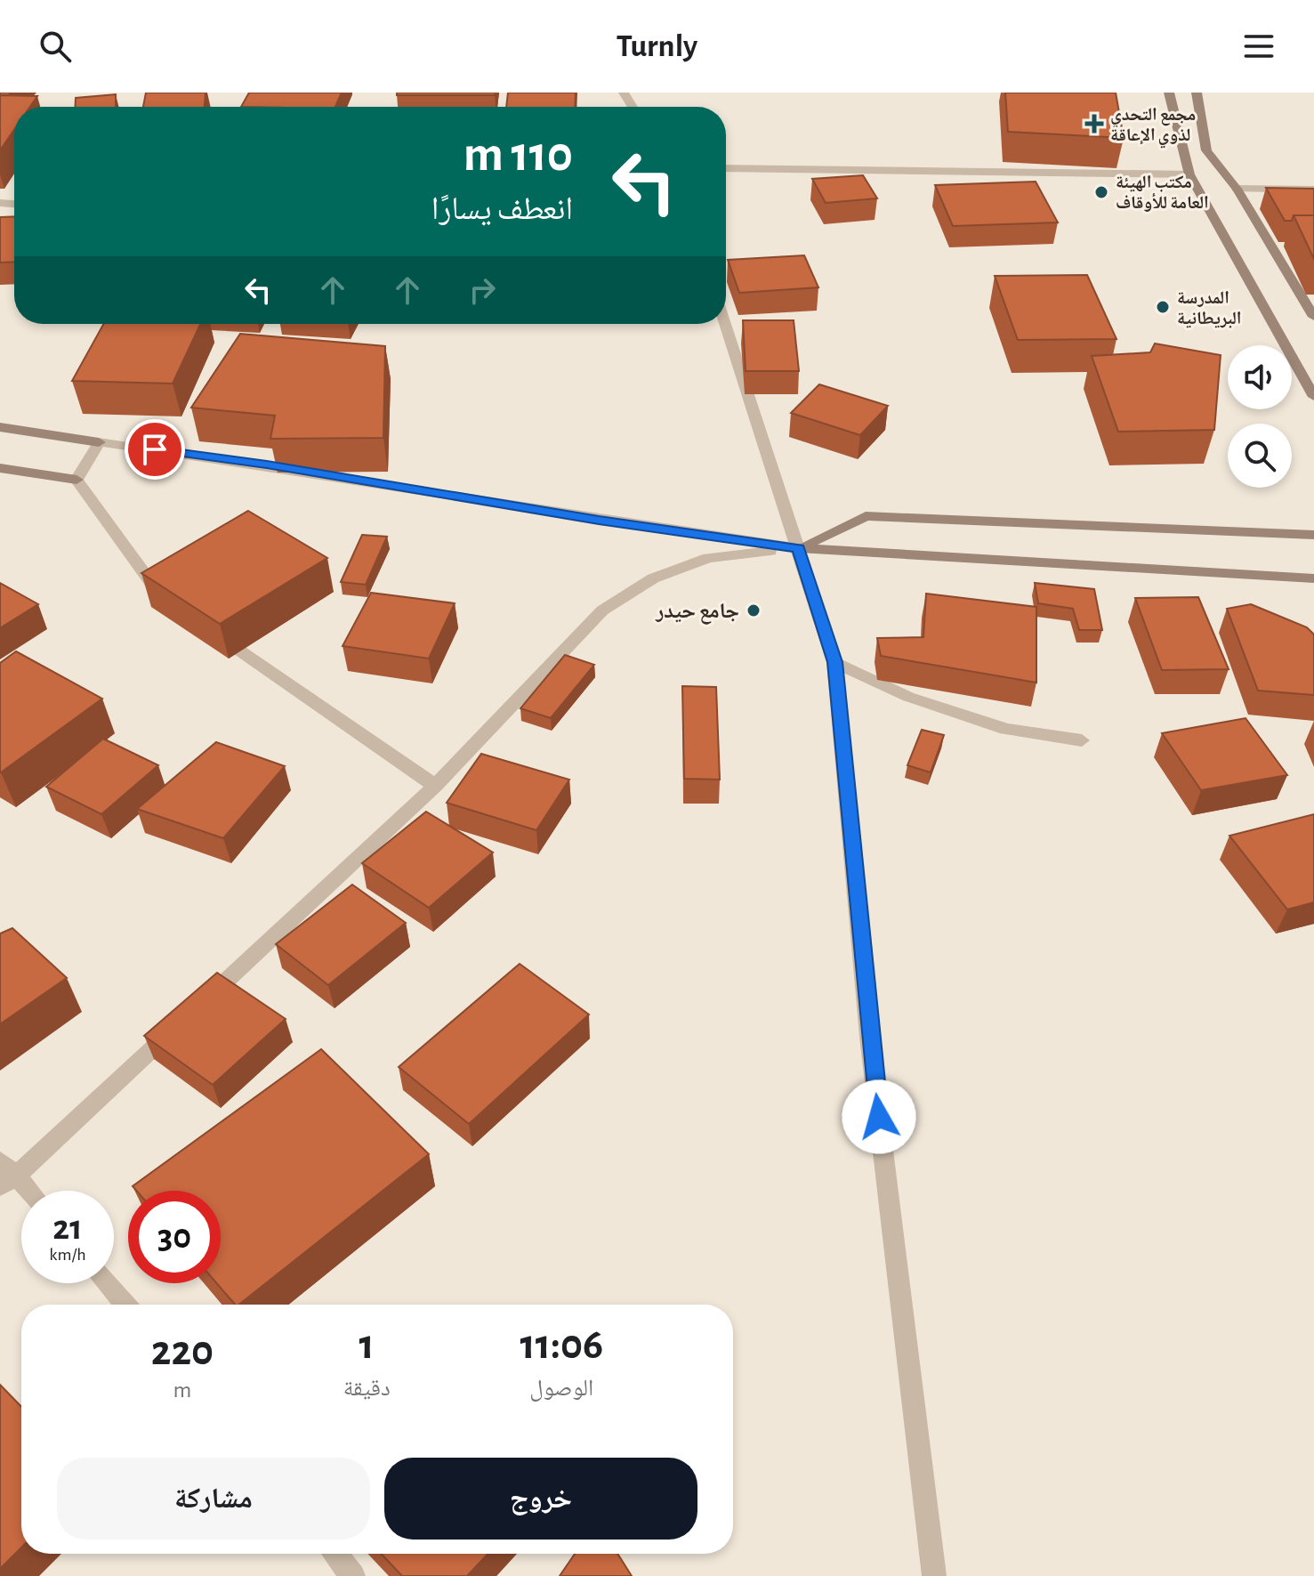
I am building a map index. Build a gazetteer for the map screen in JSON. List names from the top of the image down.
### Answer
{
  "places": {
    "health": ["مجمع التحدي لذوي الإعاقة"],
    "other": ["مكتب الهيئة العامة للأوقاف", "المدرسة البريطانية", "جامع حيدر"]
  },
  "page": {
    "header": "Turnly",
    "turn": ["110 m", "انعطف يسارًا"],
    "speed": "21 km/h",
    "limit": "30",
    "eta": [
      "11:06",
      "الوصول",
      "1",
      "دقيقة",
      "220",
      "m"
    ],
    "buttons": ["خروج", "مشاركة"]
  }
}
